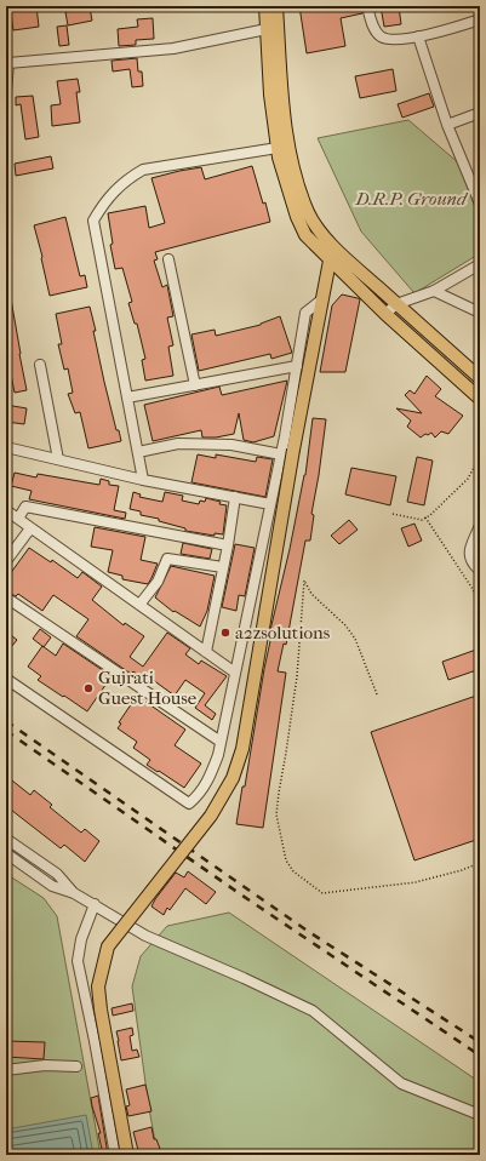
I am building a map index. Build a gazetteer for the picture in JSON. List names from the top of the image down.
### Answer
{
  "parks": ["D.R.P. Ground"],
  "places": ["a2zsolutions", "Gujrati Guest House"]
}
